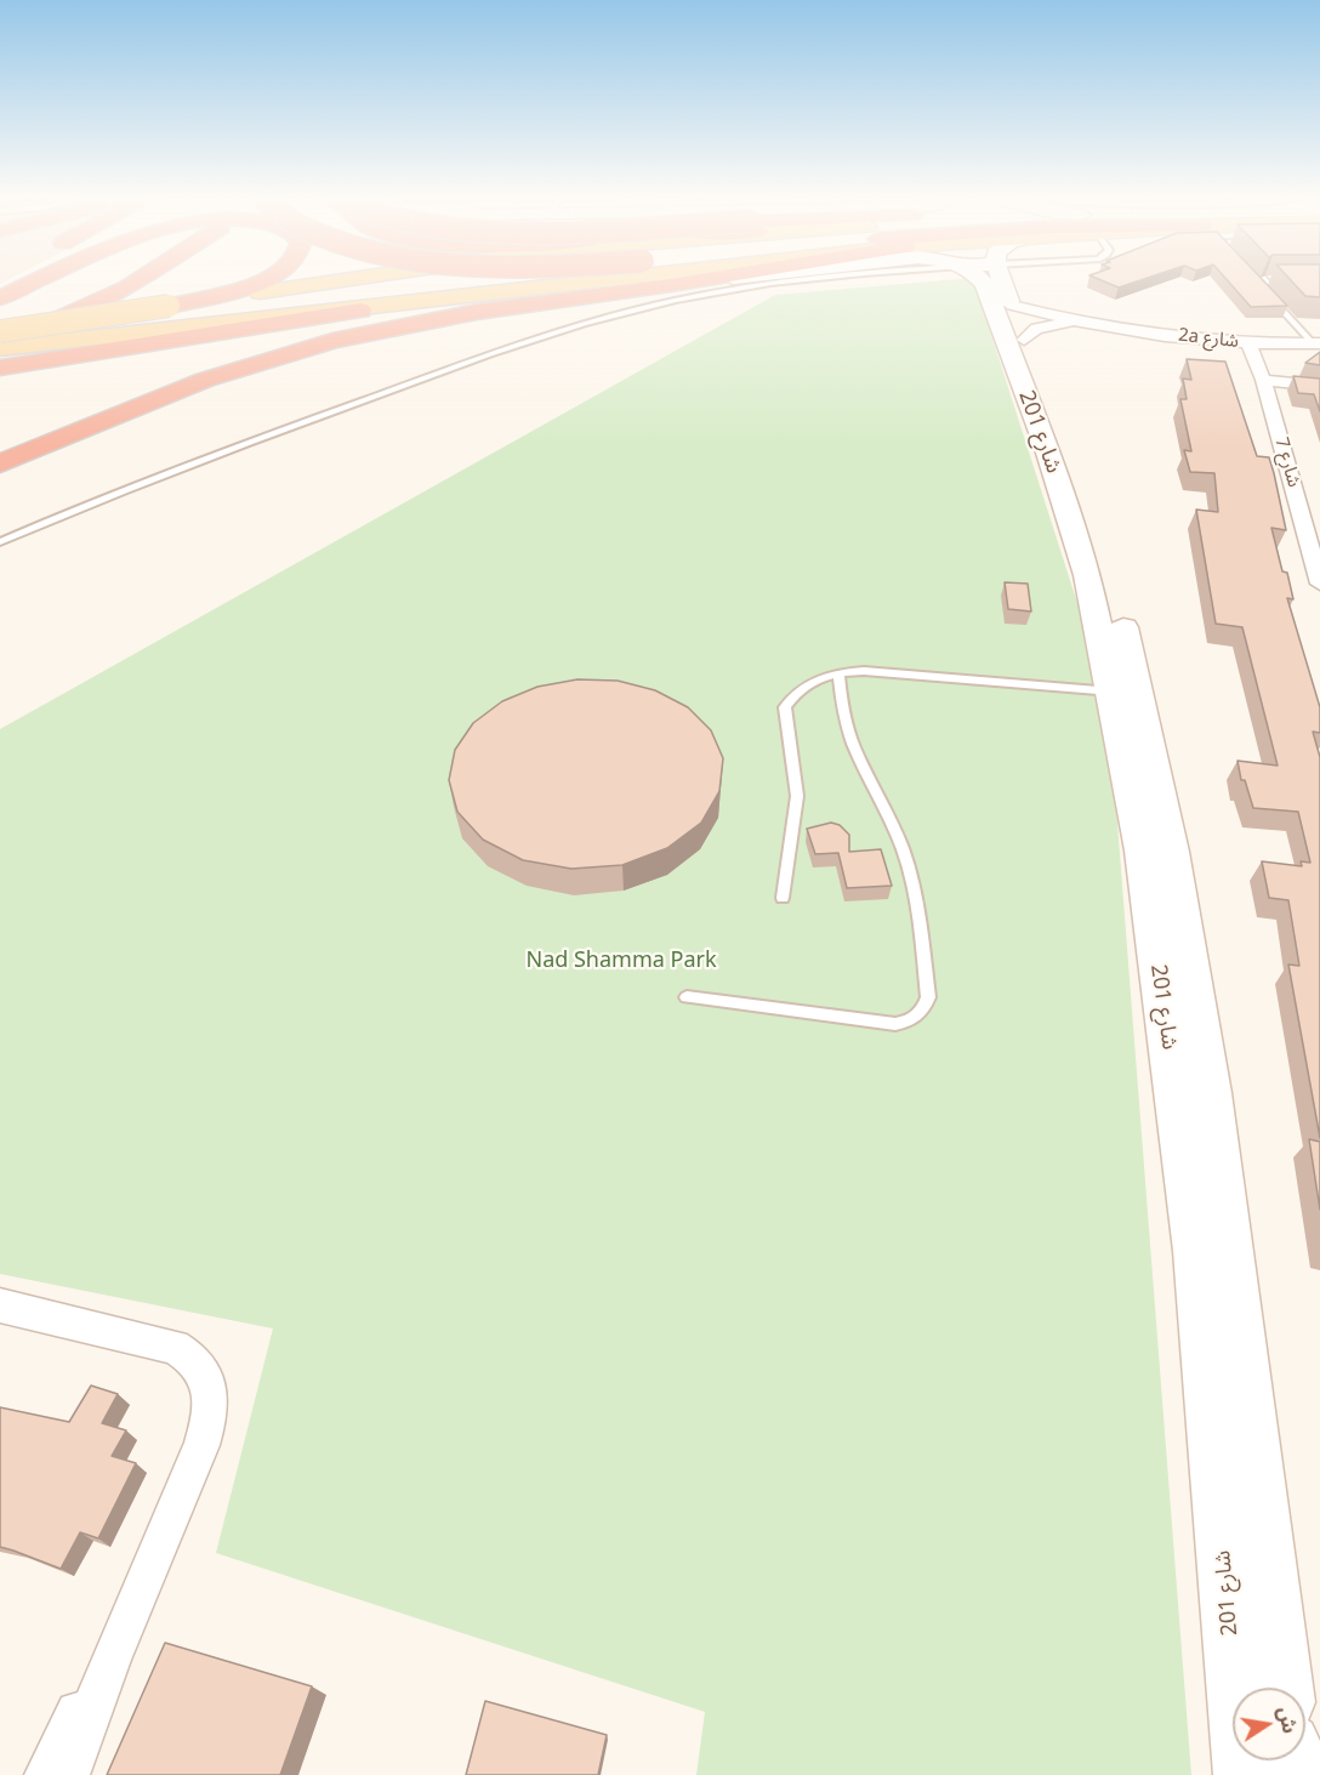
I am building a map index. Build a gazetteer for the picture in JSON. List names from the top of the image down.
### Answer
{
  "streets": {
    "street": ["2a شارع", "شارع 201", "شارع 7"]
  },
  "crossings": [
    ["2a شارع", "شارع 201"],
    ["2a شارع", "شارع 7"]
  ],
  "parks": ["Nad Shamma Park"],
  "north": "right"
}
